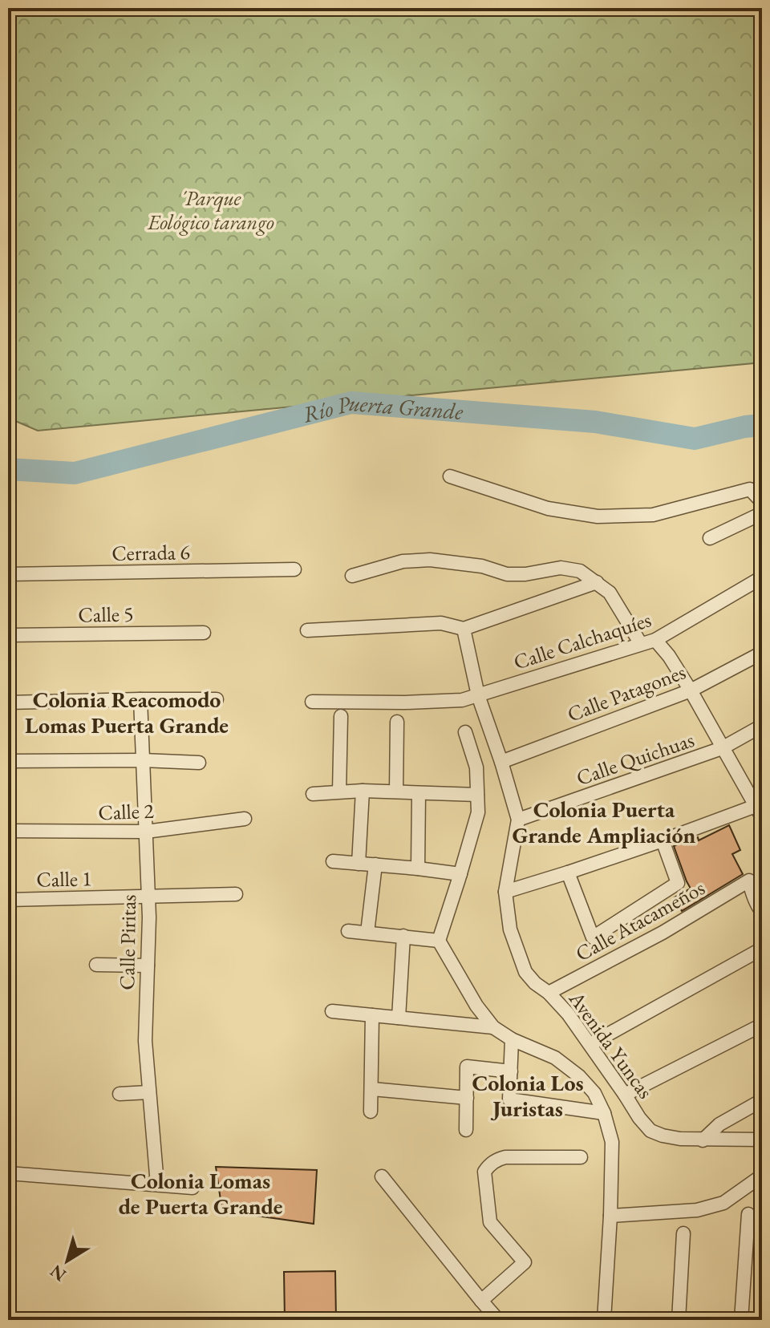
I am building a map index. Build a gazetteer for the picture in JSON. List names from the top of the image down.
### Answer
{
  "streets": {
    "street": [
      "Cerrada 6",
      "Calle 5",
      "Calle Calchaquíes",
      "Calle Patagones",
      "Calle Quichuas",
      "Calle 2",
      "Calle 1",
      "Calle Atacameños",
      "Calle Piritas",
      "Avenida Yuncas"
    ]
  },
  "crossings": [
    ["Calle Calchaquíes", "Avenida Yuncas"],
    ["Calle Patagones", "Avenida Yuncas"],
    ["Calle Quichuas", "Avenida Yuncas"],
    ["Calle 2", "Calle Piritas"],
    ["Calle 1", "Calle Piritas"],
    ["Calle Atacameños", "Avenida Yuncas"]
  ],
  "districts": [
    "Colonia Reacomodo Lomas Puerta Grande",
    "Colonia Puerta Grande Ampliación",
    "Colonia Los Juristas",
    "Colonia Lomas de Puerta Grande"
  ],
  "water": ["Río Puerta Grande"],
  "parks": ["´Parque Eológico tarango"],
  "north": "bottom left"
}
